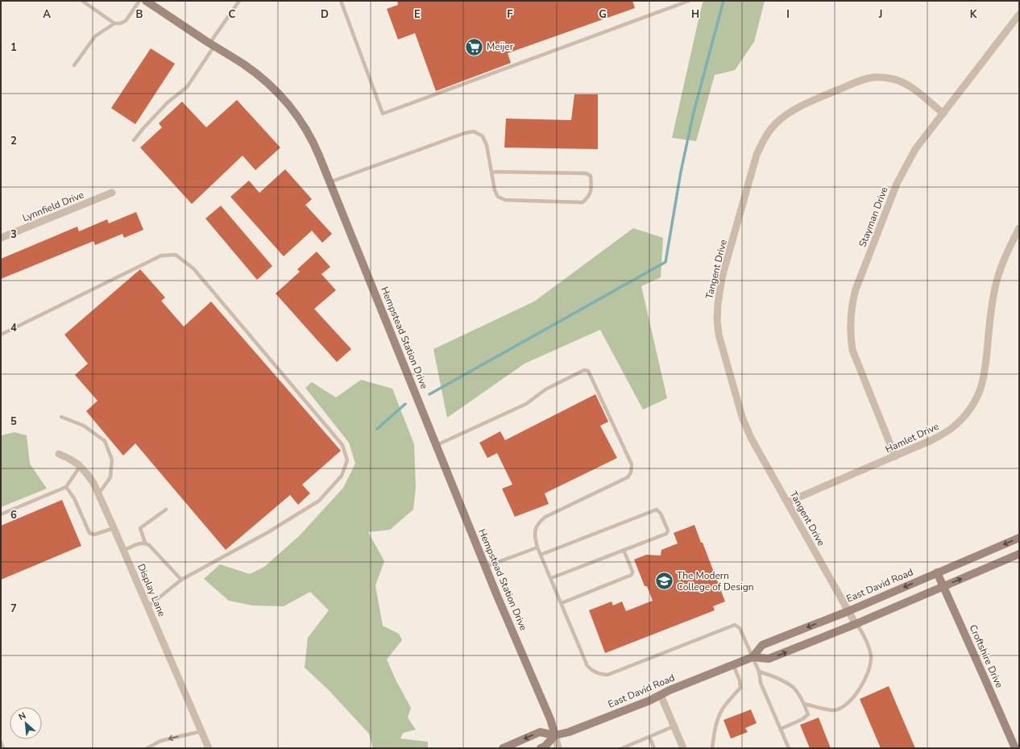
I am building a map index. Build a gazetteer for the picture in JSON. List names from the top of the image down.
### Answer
{
  "streets": {
    "street": [
      "Lynnfield Drive",
      "Stayman Drive",
      "Tangent Drive",
      "Hempstead Station Drive",
      "Hamlet Drive",
      "East David Road",
      "Display Lane",
      "Croftshire Drive"
    ]
  },
  "crossings": [
    ["Stayman Drive", "Tangent Drive"],
    ["Stayman Drive", "Hamlet Drive"],
    ["Tangent Drive", "Hamlet Drive"],
    ["Tangent Drive", "East David Road"],
    ["Hempstead Station Drive", "East David Road"],
    ["East David Road", "Croftshire Drive"]
  ],
  "places": {
    "supermarket": ["Meijer"],
    "school or university": ["The Modern College of Design"]
  },
  "north": "top left",
  "grid": {
    "columns": [
      "A",
      "B",
      "C",
      "D",
      "E",
      "F",
      "G",
      "H",
      "I",
      "J",
      "K"
    ],
    "rows": [
      "1",
      "2",
      "3",
      "4",
      "5",
      "6",
      "7"
    ]
  }
}
